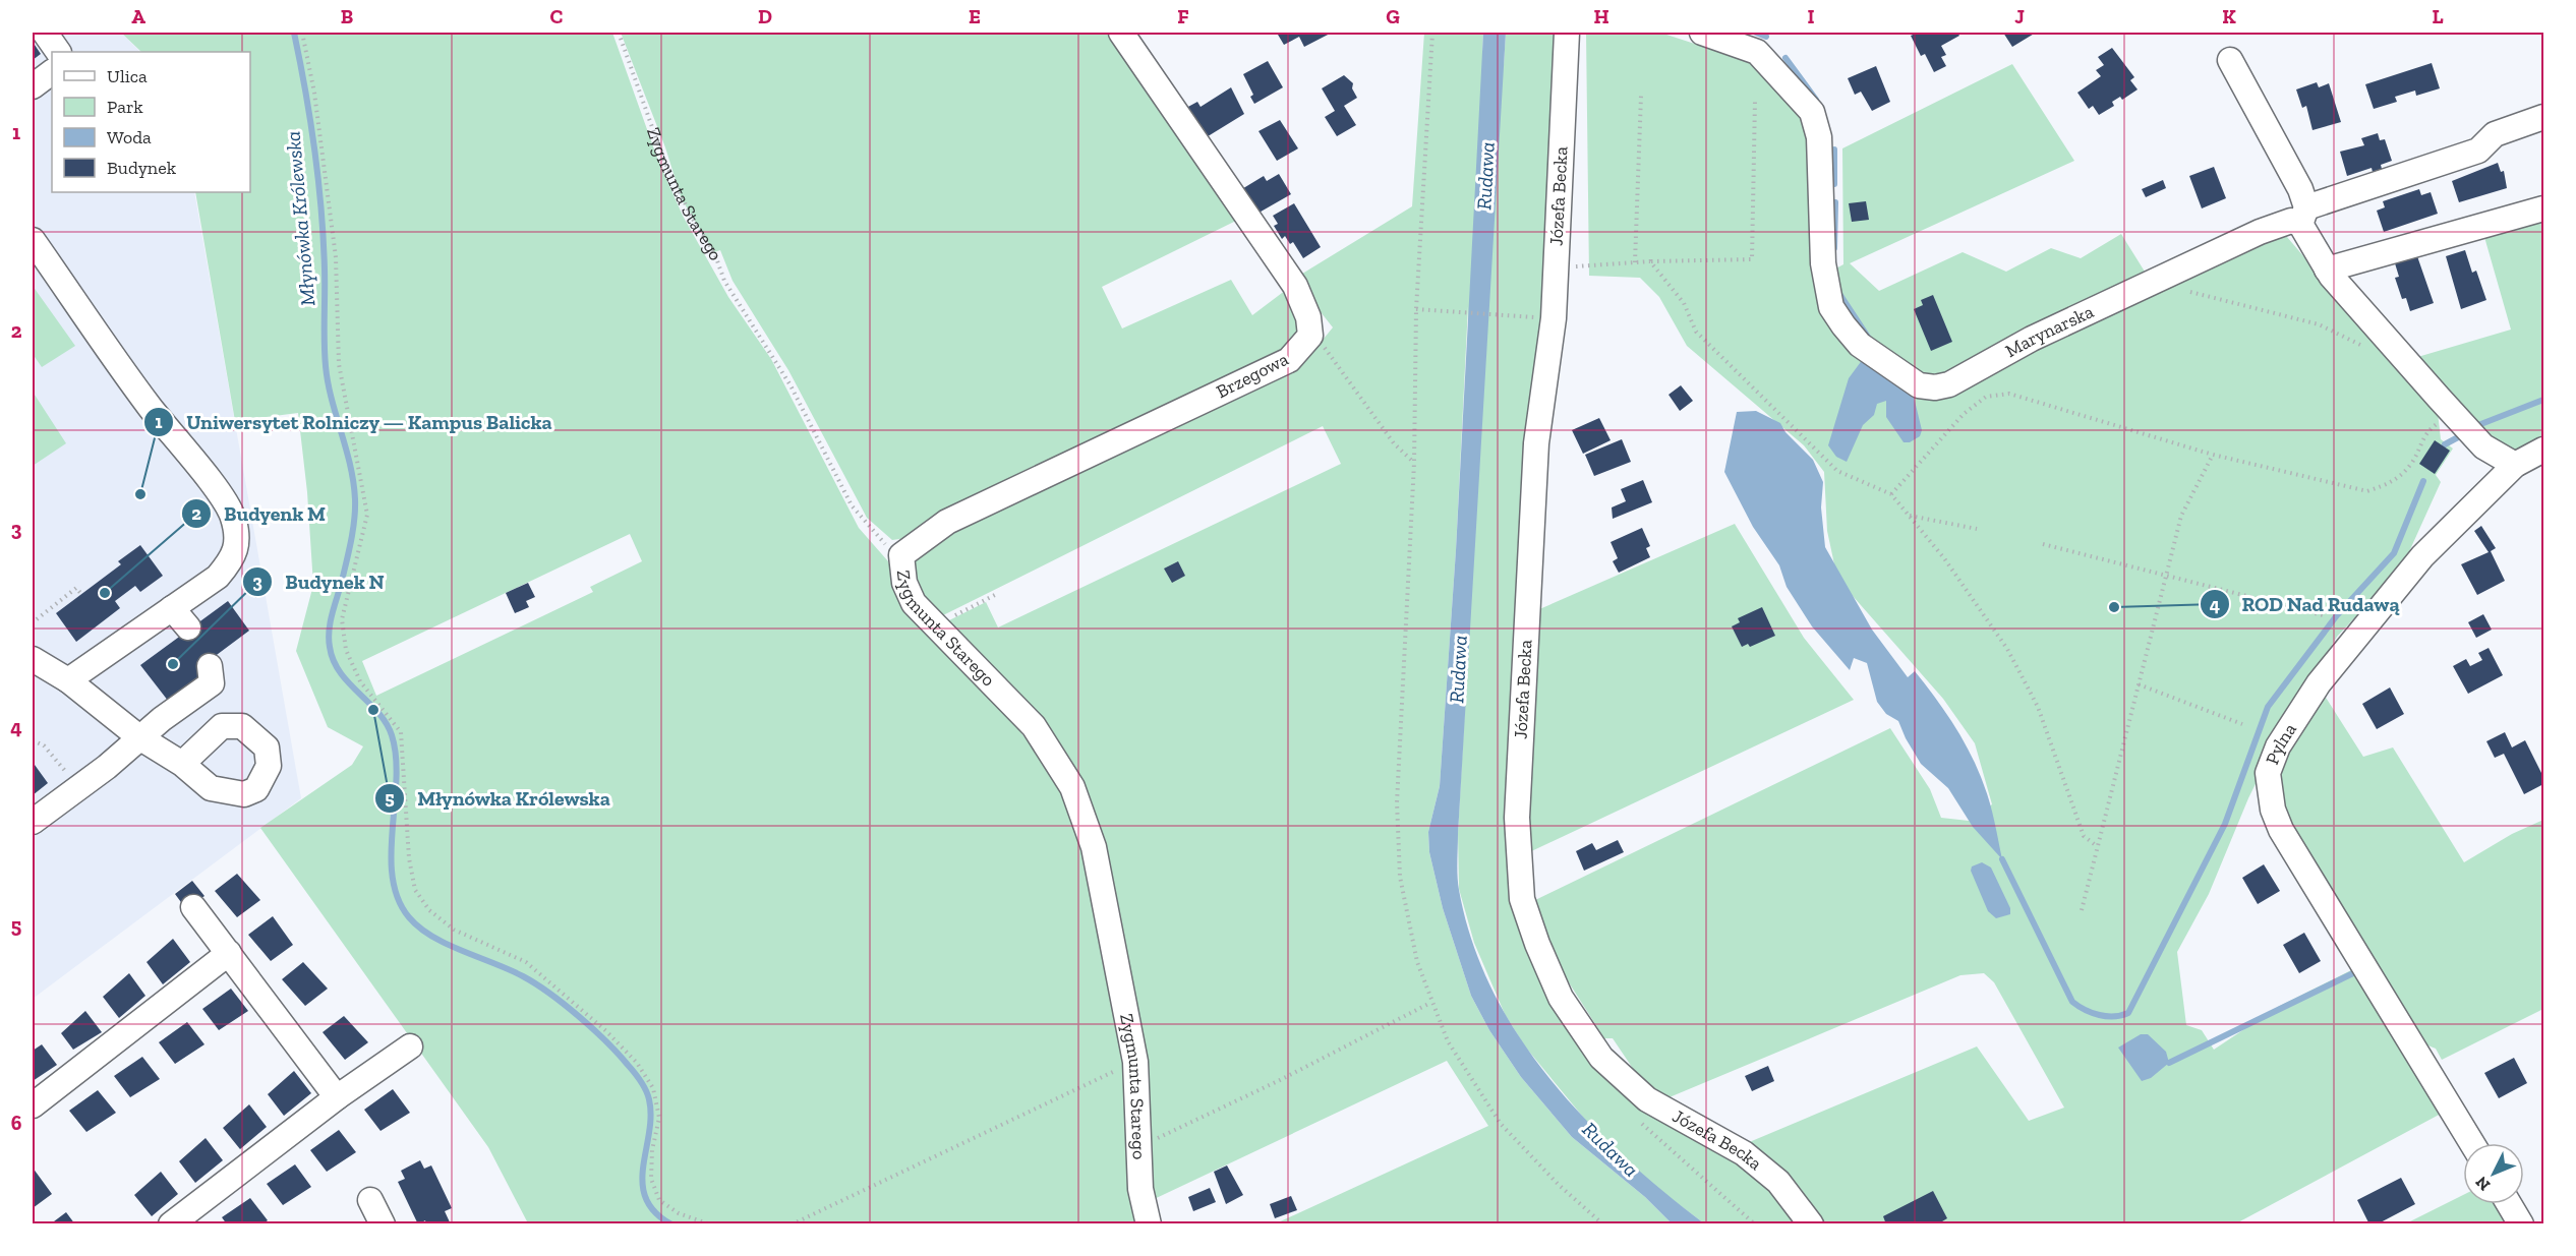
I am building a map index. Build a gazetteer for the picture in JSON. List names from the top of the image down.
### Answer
{
  "streets": {
    "street": [
      "Zygmunta Starego",
      "Józefa Becka",
      "Marynarska",
      "Brzegowa",
      "Pylna"
    ]
  },
  "crossings": [
    ["Zygmunta Starego", "Brzegowa"]
  ],
  "water": ["Rudawa", "Młynówka Królewska"],
  "places": [
    "Uniwersytet Rolniczy — Kampus Balicka",
    "Budyenk M",
    "ROD Nad Rudawą",
    "Budynek N",
    "Młynówka Królewska"
  ],
  "legend": [
    "Ulica",
    "Park",
    "Woda",
    "Budynek"
  ],
  "north": "bottom left",
  "grid": {
    "columns": [
      "A",
      "B",
      "C",
      "D",
      "E",
      "F",
      "G",
      "H",
      "I",
      "J",
      "K",
      "L"
    ],
    "rows": [
      "1",
      "2",
      "3",
      "4",
      "5",
      "6"
    ]
  }
}
